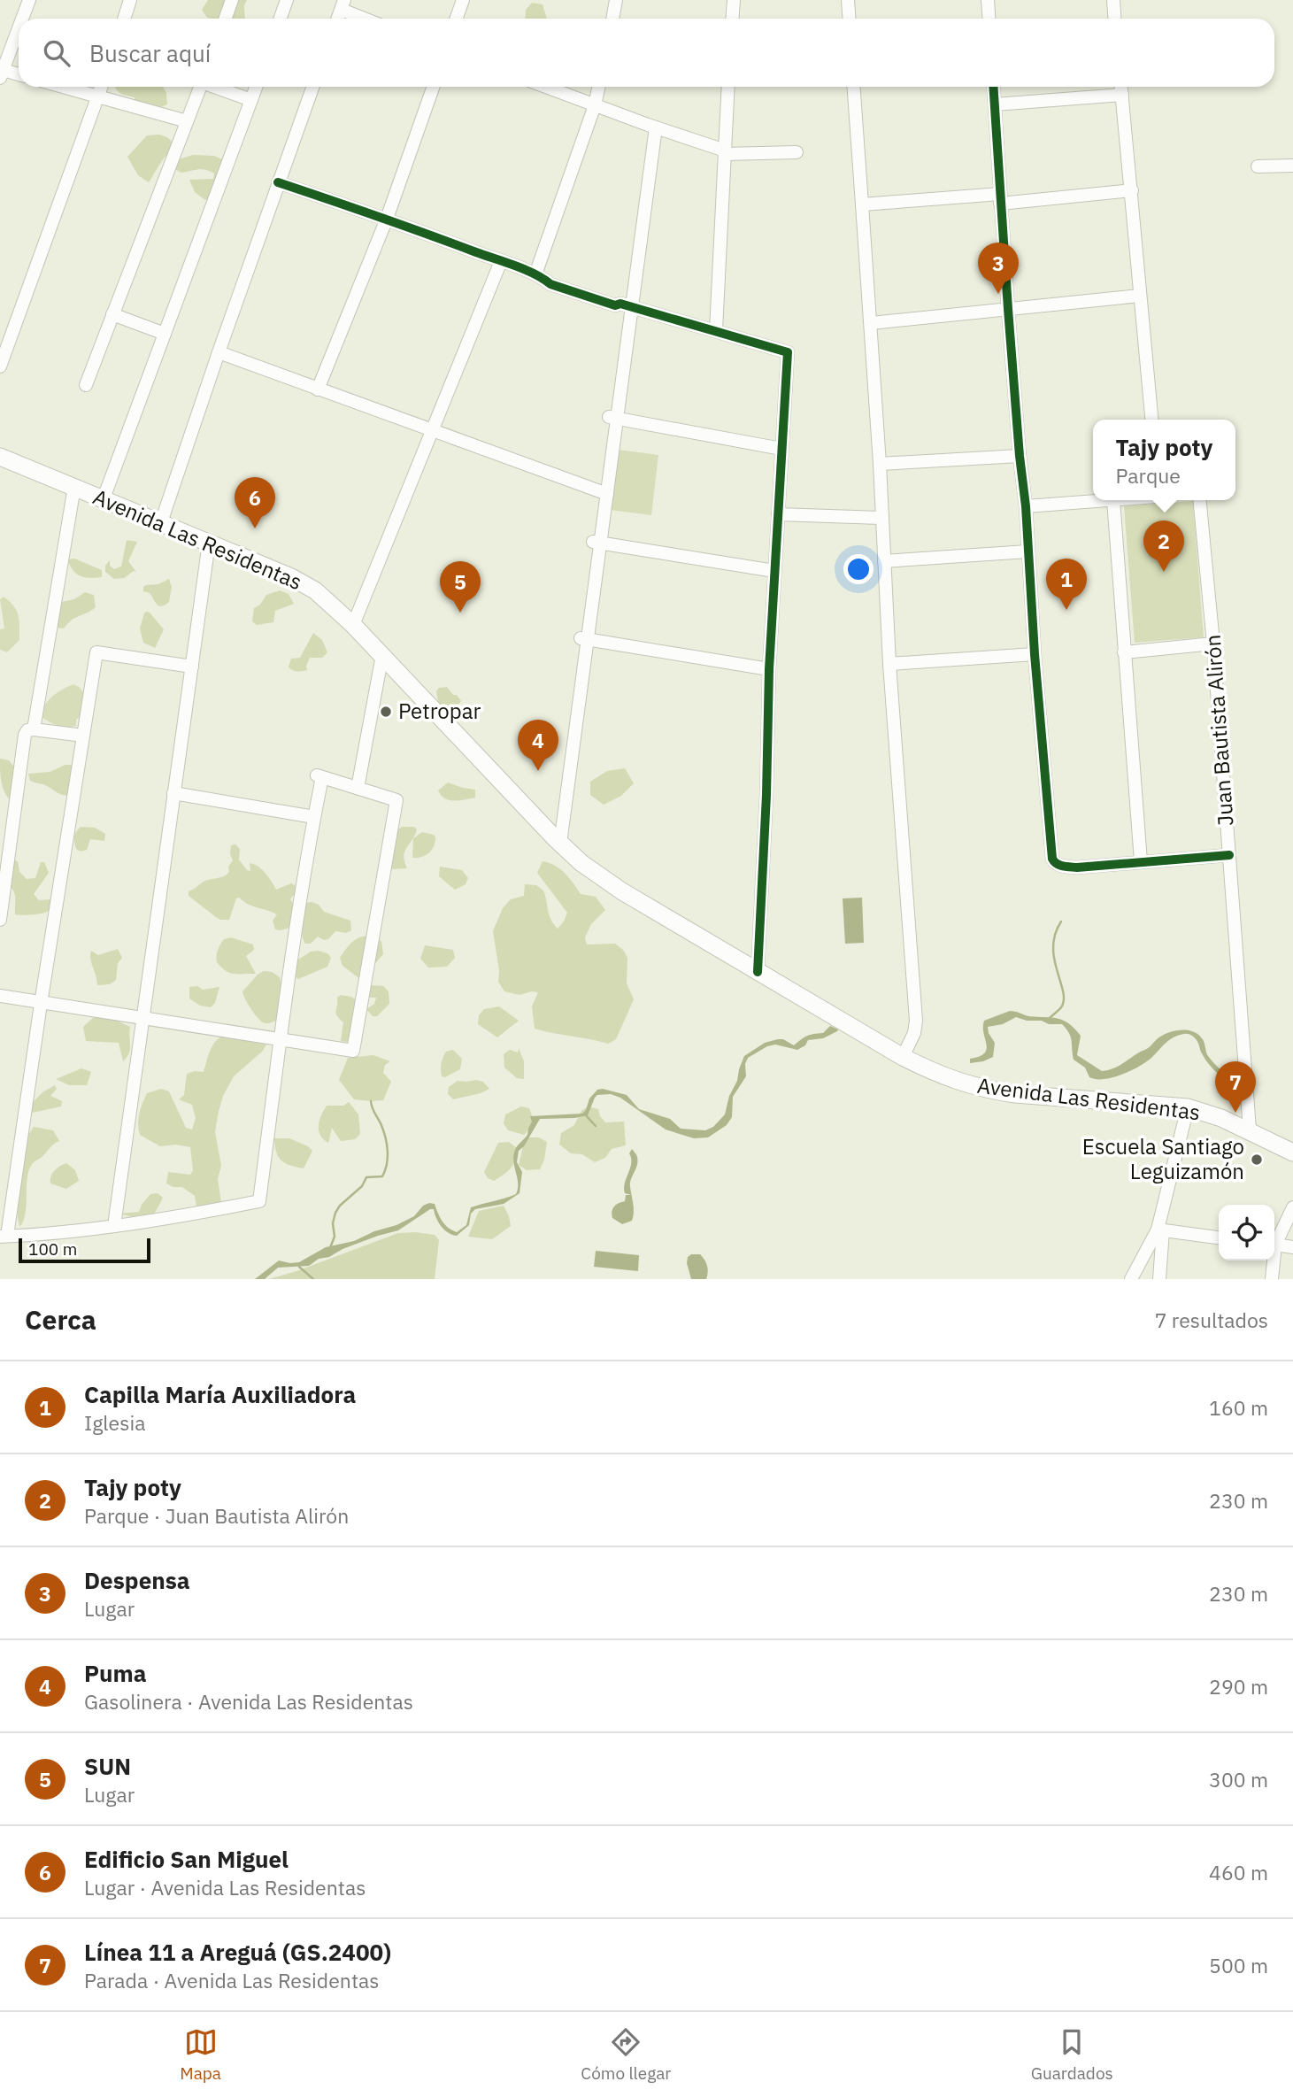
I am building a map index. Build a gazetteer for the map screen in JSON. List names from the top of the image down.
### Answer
{
  "streets": {
    "main road": ["Avenida Las Residentas"],
    "street": ["Juan Bautista Alirón"]
  },
  "crossings": [
    ["Avenida Las Residentas", "Juan Bautista Alirón"]
  ],
  "places": ["Petropar", "Escuela Santiago Leguizamón"],
  "scale_bar": "100 m",
  "page": {
    "search": "Buscar aquí",
    "pins": [
      "3",
      "6",
      "2",
      "1",
      "5",
      "4",
      "7"
    ],
    "popup": ["Tajy poty", "Parque"],
    "scale": "100 m",
    "heading": ["Cerca", "7 resultados"],
    "list": [
      {
        "mark": "1",
        "name": "Capilla María Auxiliadora",
        "note": "Iglesia",
        "value": "160 m"
      },
      {
        "mark": "2",
        "name": "Tajy poty",
        "note": "Parque · Juan Bautista Alirón",
        "value": "230 m"
      },
      {
        "mark": "3",
        "name": "Despensa",
        "note": "Lugar",
        "value": "230 m"
      },
      {
        "mark": "4",
        "name": "Puma",
        "note": "Gasolinera · Avenida Las Residentas",
        "value": "290 m"
      },
      {
        "mark": "5",
        "name": "SUN",
        "note": "Lugar",
        "value": "300 m"
      },
      {
        "mark": "6",
        "name": "Edificio San Miguel",
        "note": "Lugar · Avenida Las Residentas",
        "value": "460 m"
      },
      {
        "mark": "7",
        "name": "Línea 11 a Areguá (GS.2400)",
        "note": "Parada · Avenida Las Residentas",
        "value": "500 m"
      }
    ],
    "nav": ["Mapa", "Cómo llegar", "Guardados"]
  }
}
